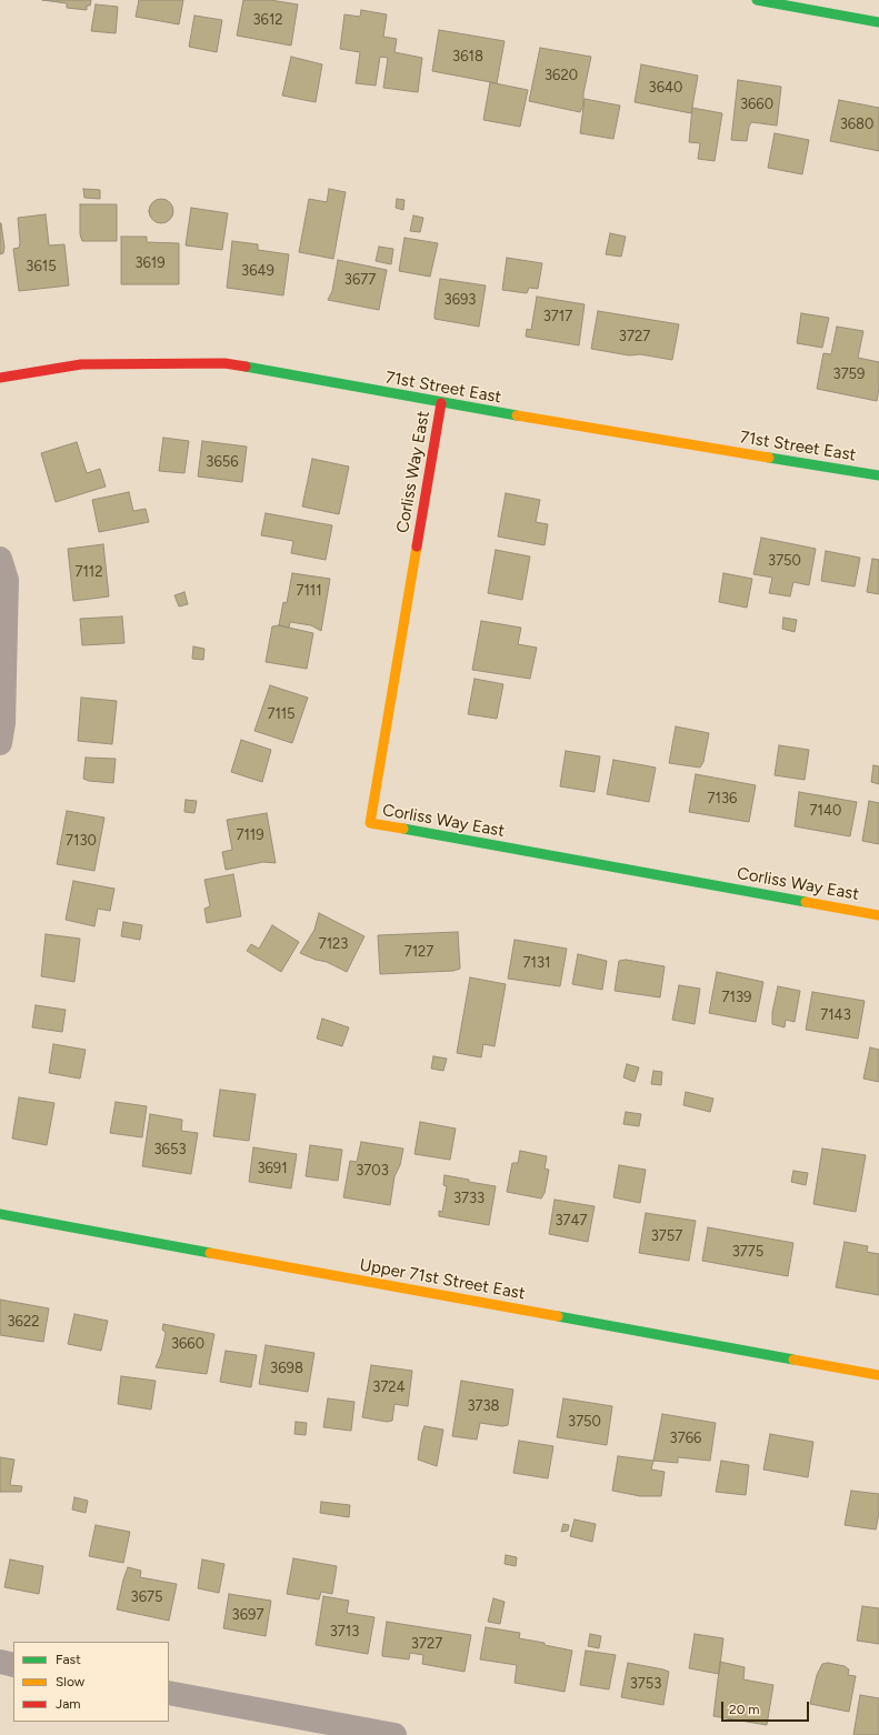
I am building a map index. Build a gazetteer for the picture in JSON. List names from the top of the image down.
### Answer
{
  "streets": {
    "street": ["71st Street East", "Corliss Way East", "Upper 71st Street East"]
  },
  "crossings": [
    ["71st Street East", "Corliss Way East"]
  ],
  "house_numbers": [
    "3612",
    "3618",
    "3620",
    "3640",
    "3660",
    "3680",
    "3619",
    "3615",
    "3649",
    "3677",
    "3693",
    "3717",
    "3727",
    "3759",
    "3656",
    "3750",
    "7112",
    "7111",
    "7115",
    "7136",
    "7140",
    "7119",
    "7130",
    "7123",
    "7127",
    "7131",
    "7139",
    "7143",
    "3653",
    "3691",
    "3703",
    "3733",
    "3747",
    "3757",
    "3775",
    "3622",
    "3660",
    "3698",
    "3724",
    "3738",
    "3750",
    "3766",
    "3675",
    "3697",
    "3713",
    "3727",
    "3753"
  ],
  "legend": ["Fast", "Slow", "Jam"],
  "scale_bar": "20 m"
}
